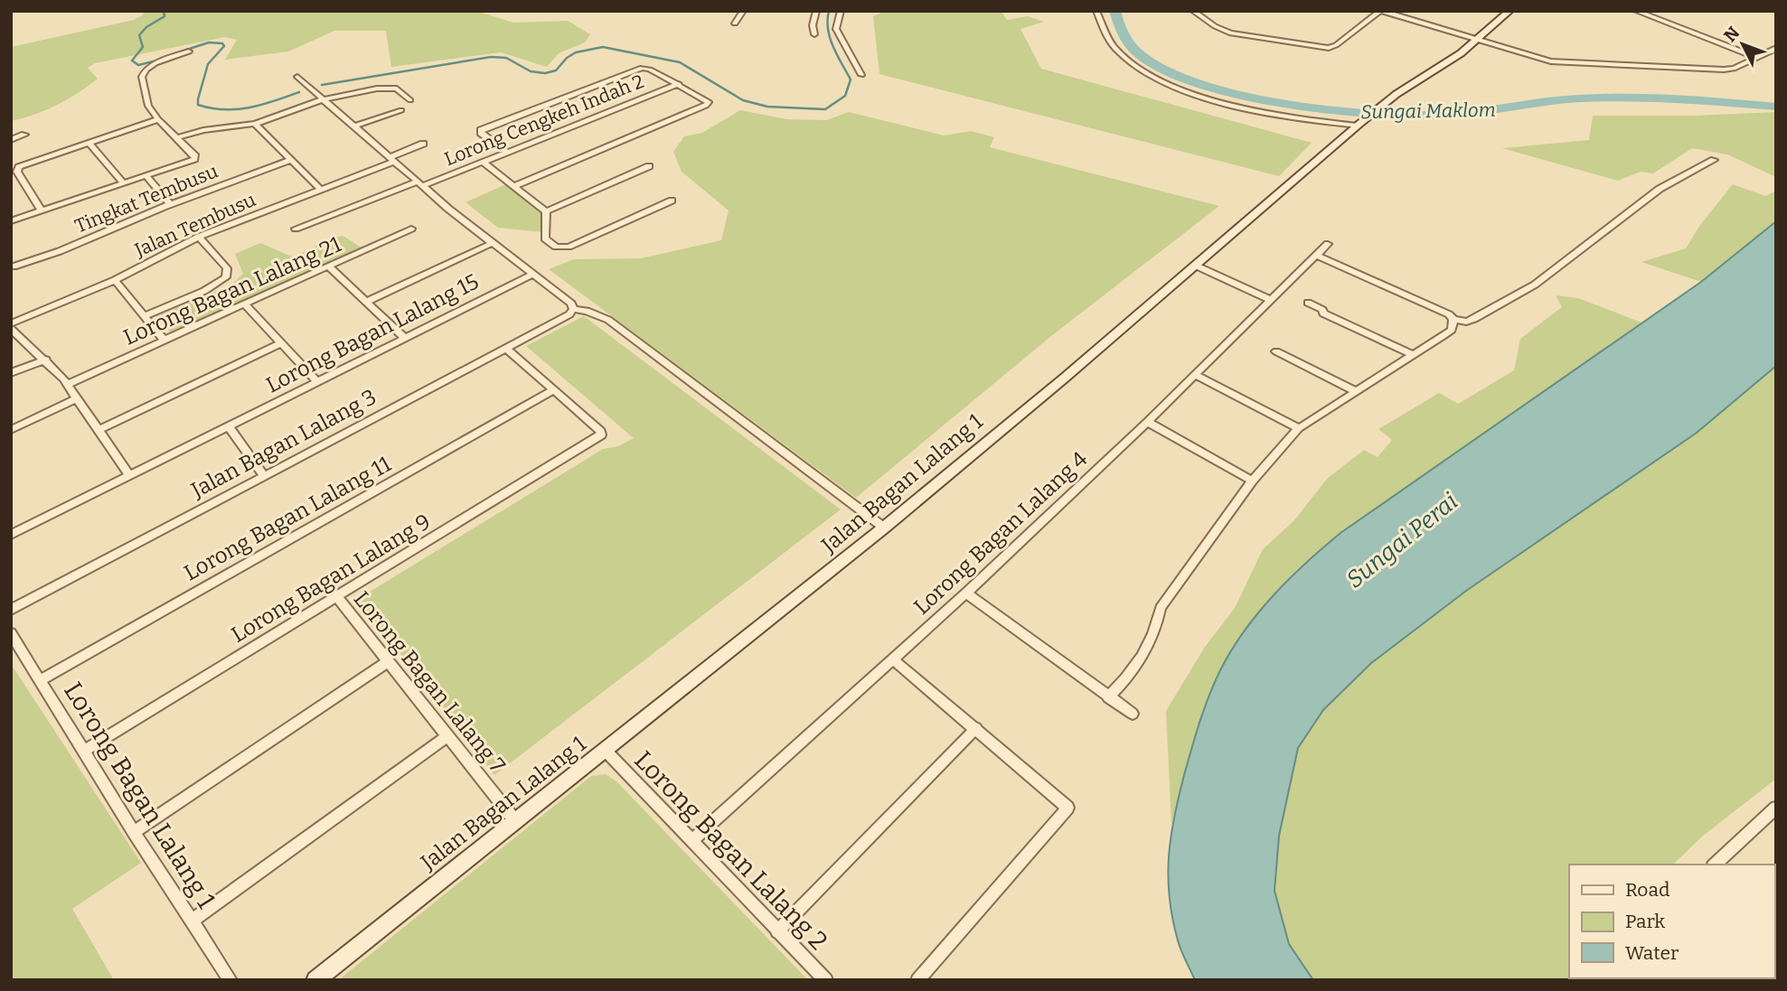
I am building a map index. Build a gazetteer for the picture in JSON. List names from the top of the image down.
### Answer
{
  "streets": {
    "main road": ["Jalan Bagan Lalang 1"],
    "street": [
      "Lorong Cengkeh Indah 2",
      "Tingkat Tembusu",
      "Jalan Tembusu",
      "Lorong Bagan Lalang 21",
      "Lorong Bagan Lalang 15",
      "Jalan Bagan Lalang 3",
      "Lorong Bagan Lalang 11",
      "Lorong Bagan Lalang 4",
      "Lorong Bagan Lalang 9",
      "Lorong Bagan Lalang 7",
      "Lorong Bagan Lalang 1",
      "Lorong Bagan Lalang 2"
    ]
  },
  "crossings": [
    ["Jalan Bagan Lalang 1", "Lorong Bagan Lalang 7"],
    ["Jalan Bagan Lalang 1", "Lorong Bagan Lalang 2"],
    ["Lorong Bagan Lalang 11", "Lorong Bagan Lalang 9"],
    ["Lorong Bagan Lalang 11", "Lorong Bagan Lalang 1"],
    ["Lorong Bagan Lalang 4", "Lorong Bagan Lalang 2"],
    ["Lorong Bagan Lalang 9", "Lorong Bagan Lalang 7"],
    ["Lorong Bagan Lalang 9", "Lorong Bagan Lalang 1"]
  ],
  "water": ["Sungai Maklom", "Sungai Perai"],
  "legend": ["Road", "Park", "Water"],
  "north": "top left"
}
